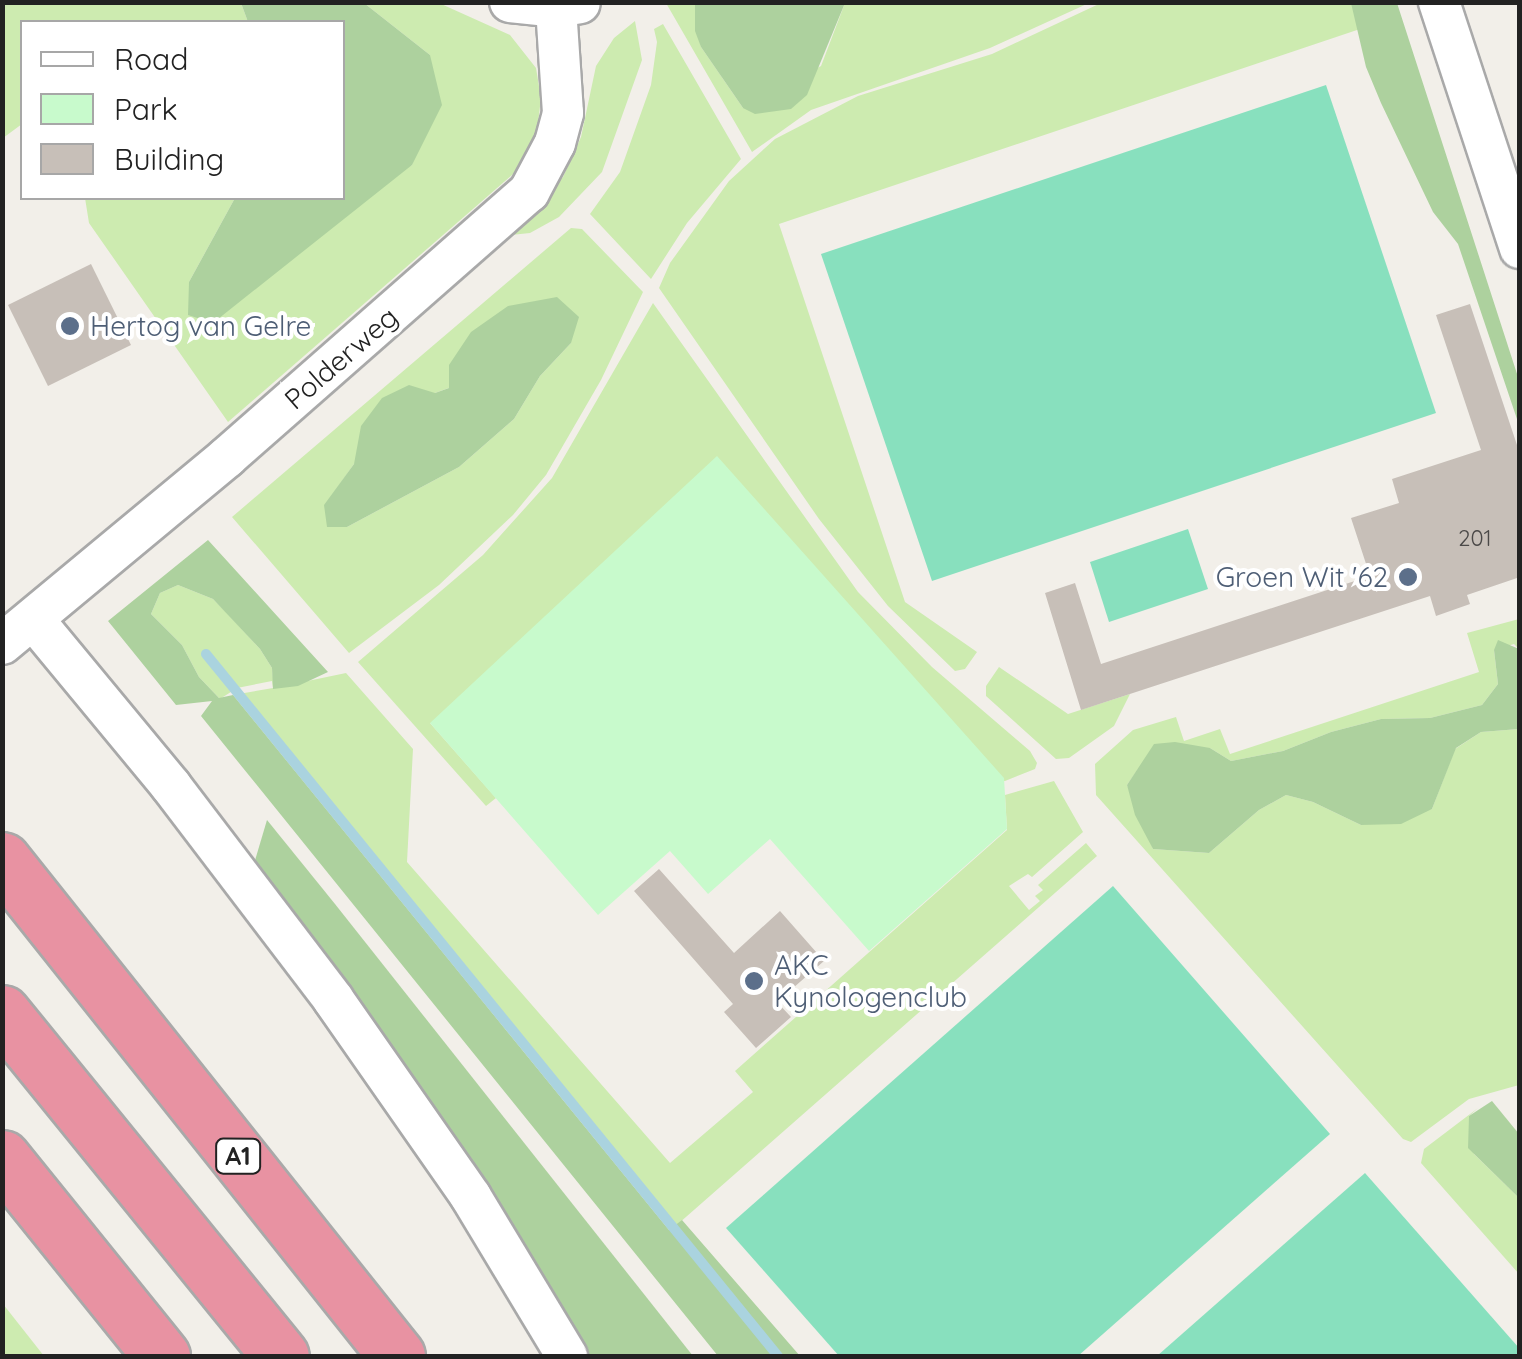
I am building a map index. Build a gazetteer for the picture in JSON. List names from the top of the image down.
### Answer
{
  "streets": {
    "highway": ["A1"],
    "street": ["Polderweg"]
  },
  "places": ["Hertog van Gelre", "Groen Wit '62", "AKC Kynologenclub"],
  "house_numbers": ["201"],
  "legend": ["Road", "Park", "Building"]
}
